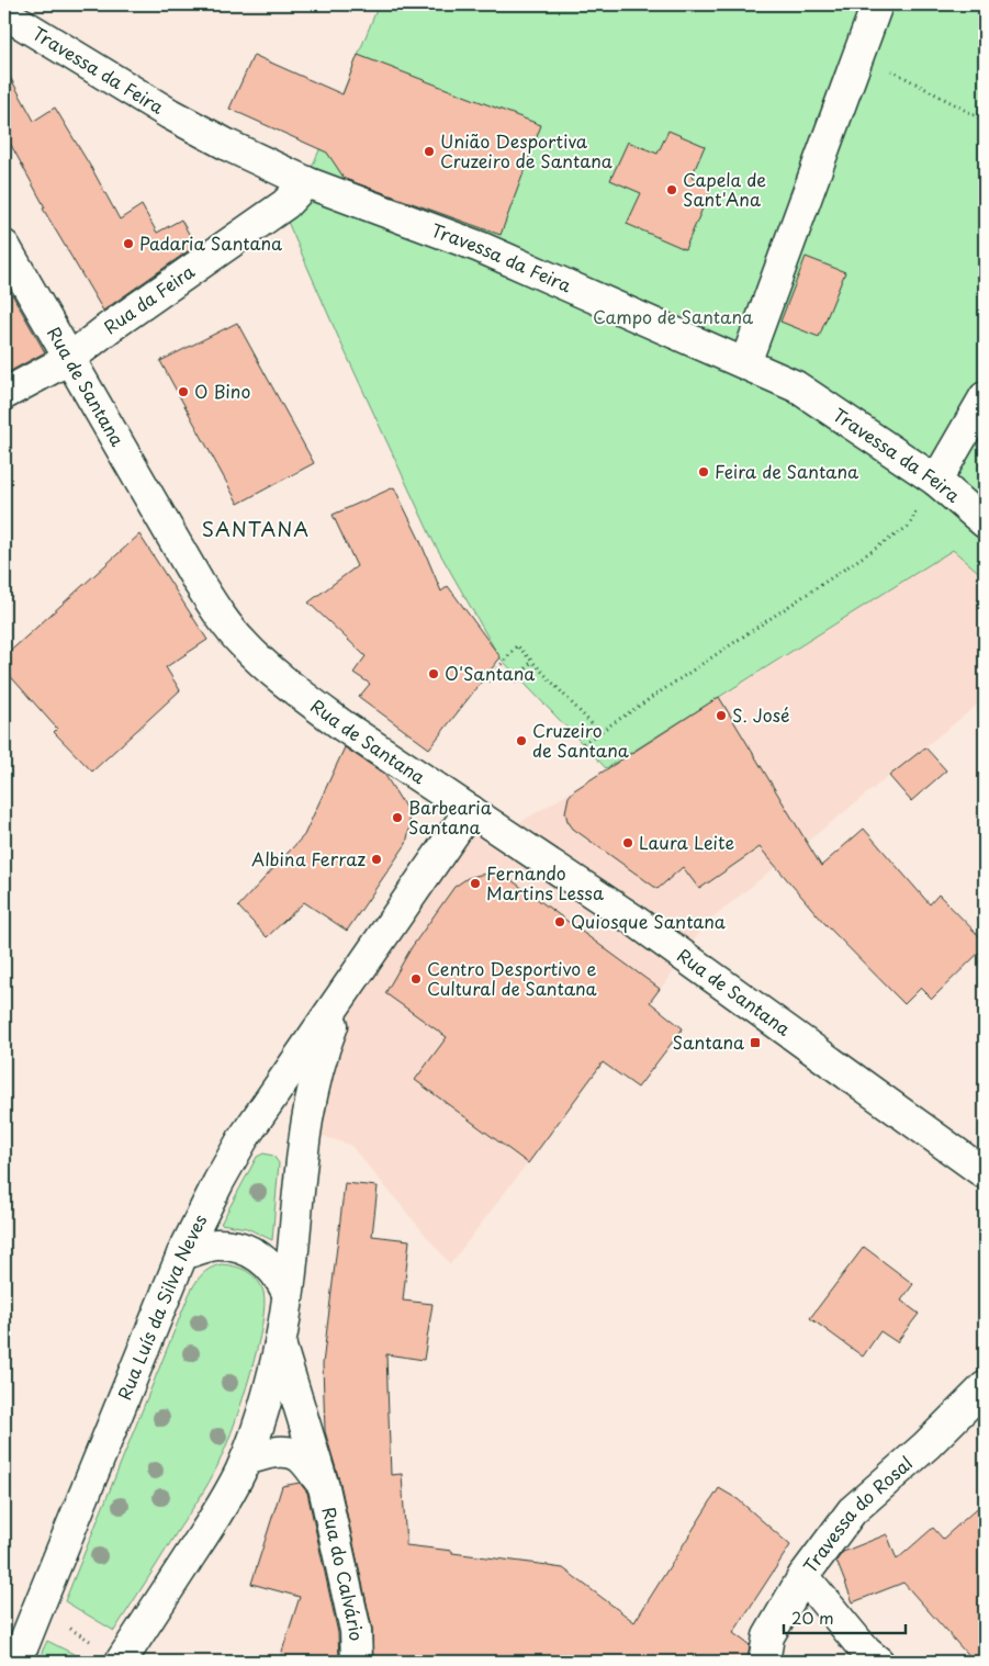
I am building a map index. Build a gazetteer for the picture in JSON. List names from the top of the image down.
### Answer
{
  "streets": {
    "main road": [
      "Travessa da Feira",
      "Rua da Feira",
      "Rua de Santana",
      "Rua Luís da Silva Neves",
      "Travessa do Rosal",
      "Rua do Calvário"
    ]
  },
  "crossings": [
    ["Travessa da Feira", "Rua da Feira"],
    ["Rua da Feira", "Rua de Santana"],
    ["Rua de Santana", "Rua Luís da Silva Neves"],
    ["Rua Luís da Silva Neves", "Rua do Calvário"]
  ],
  "districts": ["SANTANA"],
  "parks": ["Campo de Santana"],
  "places": {
    "other": [
      "União Desportiva Cruzeiro de Santana",
      "Capela de Sant'Ana",
      "Padaria Santana",
      "O Bino",
      "Feira de Santana",
      "O'Santana",
      "S. José",
      "Cruzeiro de Santana",
      "Barbearia Santana",
      "Laura Leite",
      "Albina Ferraz",
      "Fernando Martins Lessa",
      "Quiosque Santana",
      "Centro Desportivo e Cultural de Santana"
    ],
    "transit": ["Santana"]
  },
  "scale_bar": "20 m"
}
